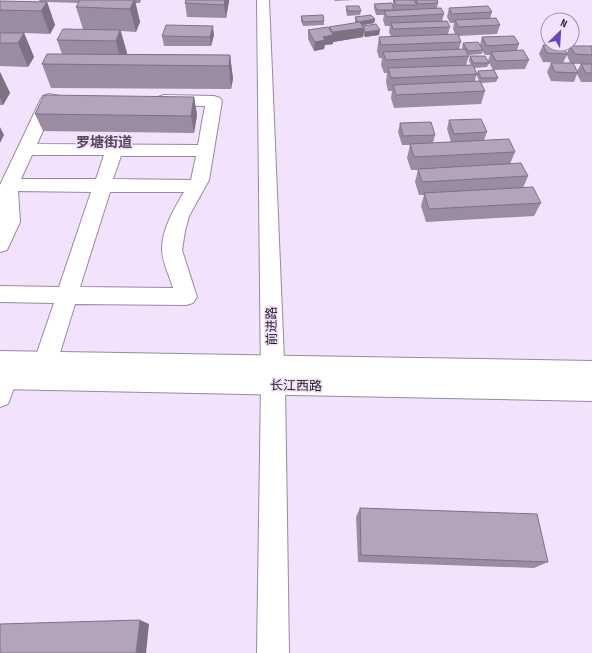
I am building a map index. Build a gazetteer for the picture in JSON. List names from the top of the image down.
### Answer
{
  "streets": {
    "main road": ["前进路", "长江西路"]
  },
  "crossings": [
    ["前进路", "长江西路"]
  ],
  "districts": ["罗塘街道"],
  "north": "top right"
}
